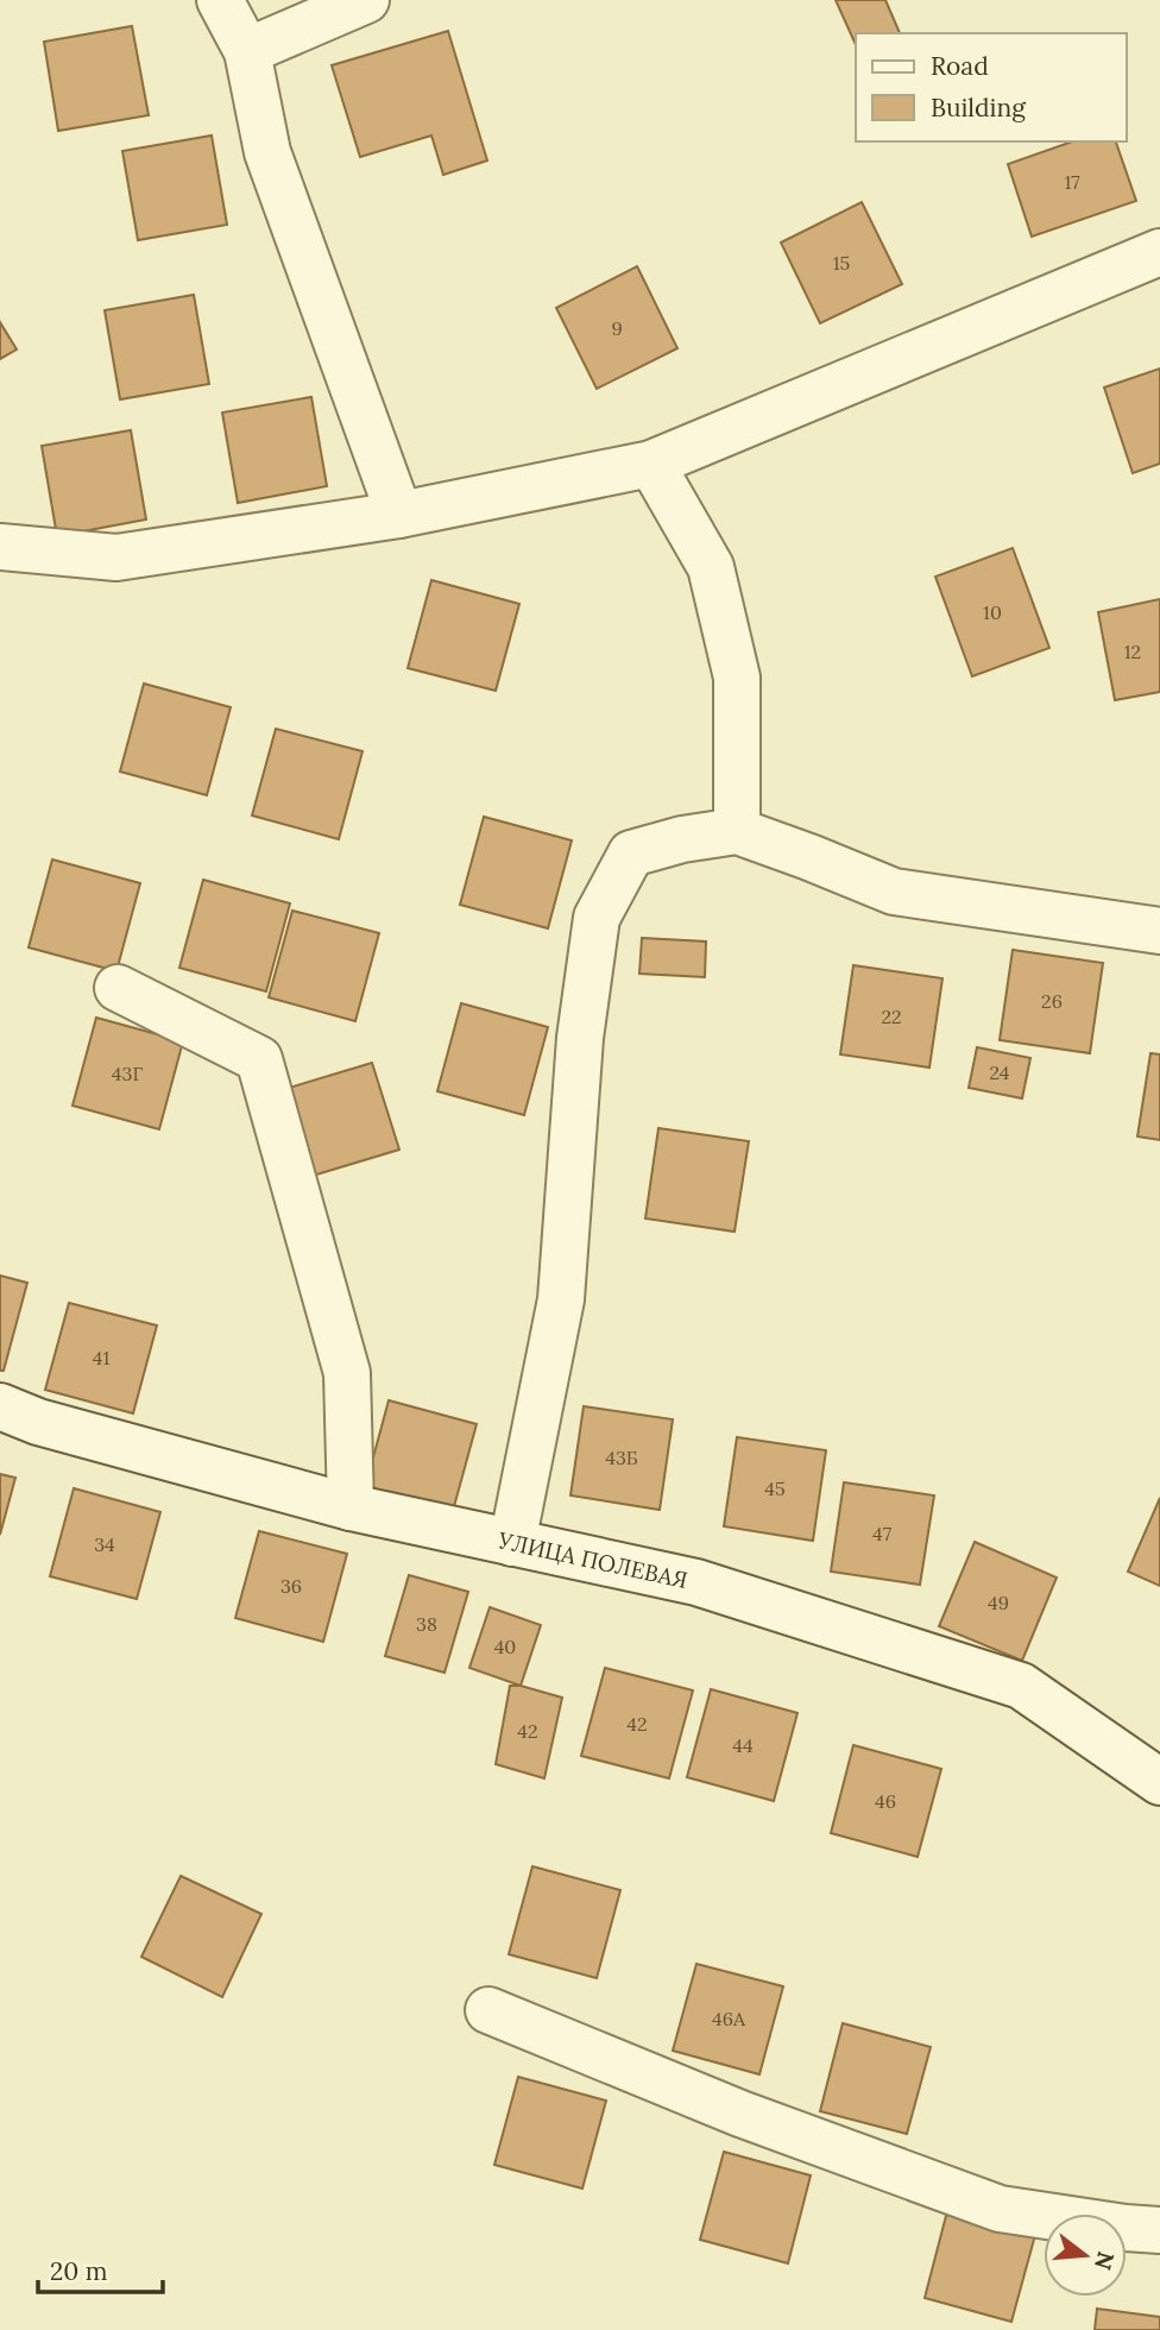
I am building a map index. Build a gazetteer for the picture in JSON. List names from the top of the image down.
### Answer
{
  "streets": {
    "street": ["УЛИЦА ПОЛЕВАЯ"]
  },
  "house_numbers": [
    "17",
    "15",
    "9",
    "10",
    "12",
    "26",
    "22",
    "24",
    "43Г",
    "41",
    "43Б",
    "45",
    "47",
    "34",
    "36",
    "49",
    "38",
    "40",
    "42",
    "42",
    "44",
    "46",
    "46А"
  ],
  "legend": ["Road", "Building"],
  "scale_bar": "20 m",
  "north": "right"
}
